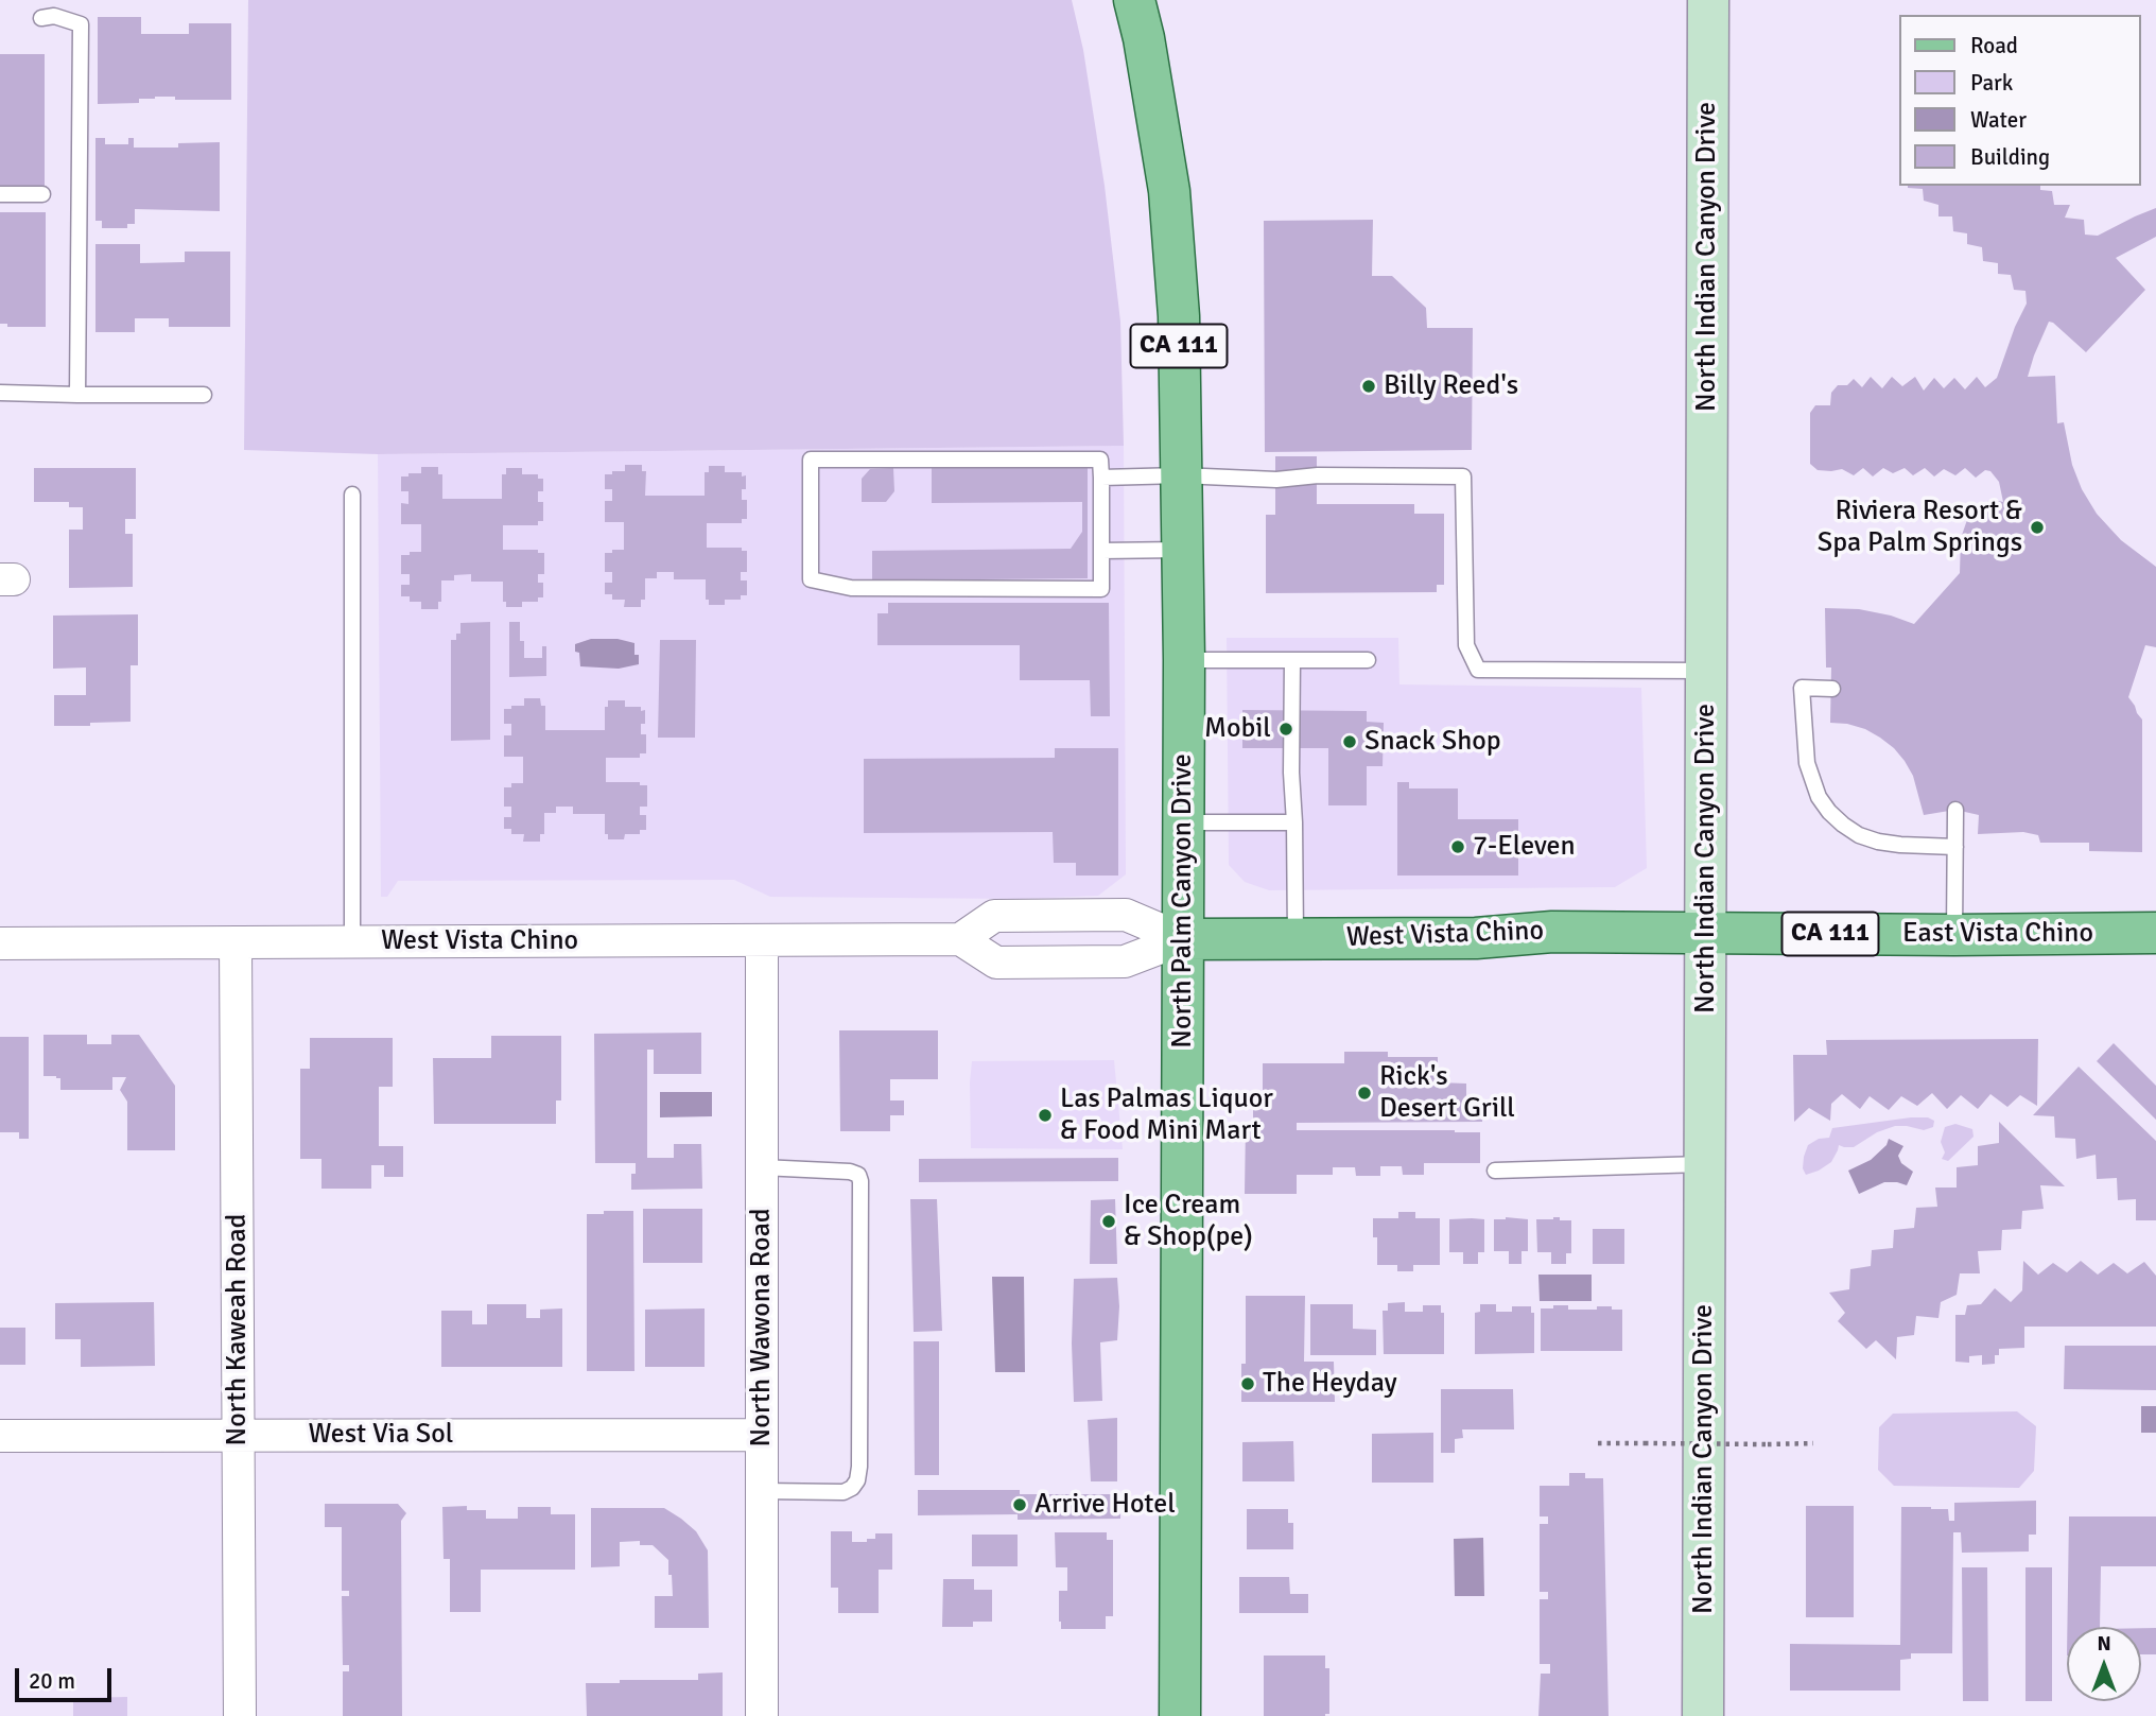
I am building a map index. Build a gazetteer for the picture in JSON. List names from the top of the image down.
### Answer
{
  "streets": {
    "main road": [
      "North Indian Canyon Drive",
      "CA 111",
      "North Palm Canyon Drive",
      "East Vista Chino",
      "West Vista Chino"
    ],
    "street": ["North Wawona Road", "North Kaweah Road", "West Via Sol"]
  },
  "crossings": [
    ["North Indian Canyon Drive", "East Vista Chino"],
    ["North Indian Canyon Drive", "West Vista Chino"],
    ["North Palm Canyon Drive", "West Vista Chino"],
    ["East Vista Chino", "West Vista Chino"],
    ["West Vista Chino", "North Wawona Road"],
    ["West Vista Chino", "North Kaweah Road"],
    ["North Wawona Road", "West Via Sol"],
    ["North Kaweah Road", "West Via Sol"]
  ],
  "places": [
    "Billy Reed's",
    "Riviera Resort & Spa Palm Springs",
    "Mobil",
    "Snack Shop",
    "7-Eleven",
    "Rick's Desert Grill",
    "Las Palmas Liquor & Food Mini Mart",
    "Ice Cream & Shop(pe)",
    "The Heyday",
    "Arrive Hotel"
  ],
  "legend": [
    "Road",
    "Park",
    "Water",
    "Building"
  ],
  "scale_bar": "20 m",
  "north": "top"
}
